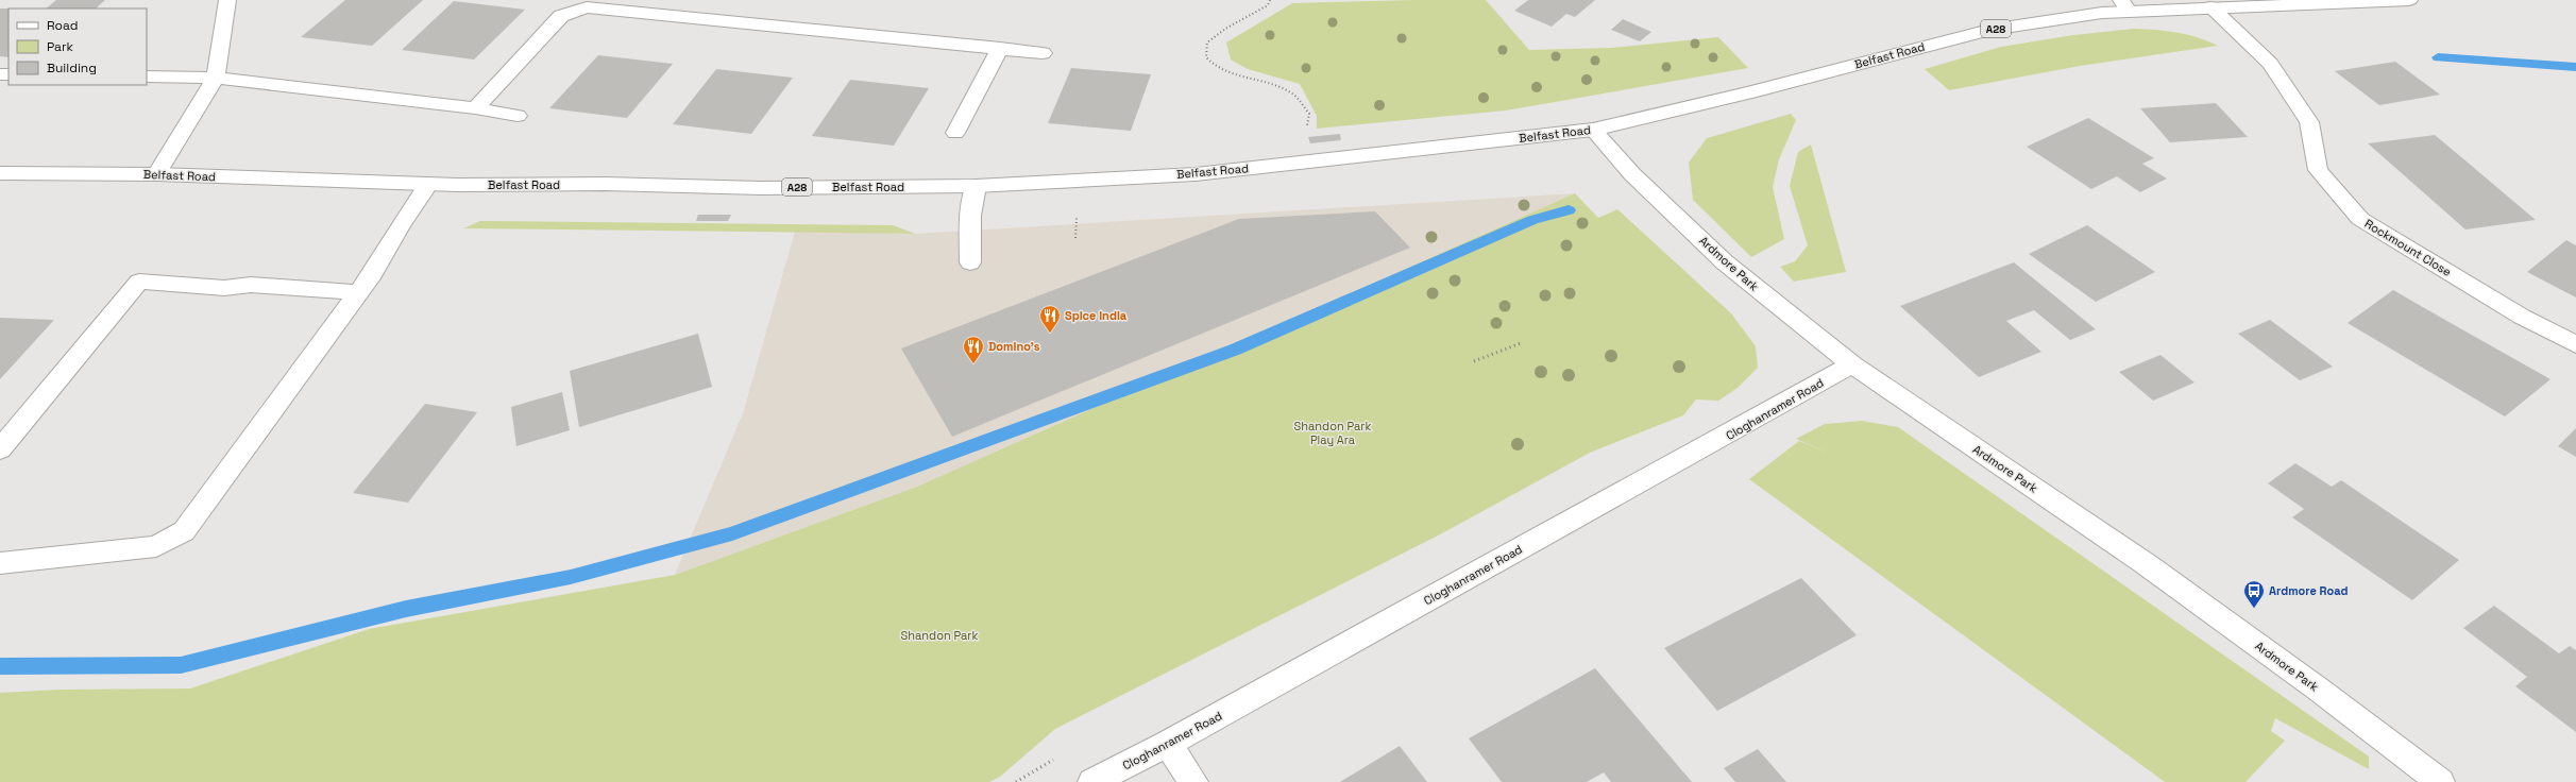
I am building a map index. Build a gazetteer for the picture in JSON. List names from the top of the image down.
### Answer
{
  "streets": {
    "main road": [
      "A28",
      "Belfast Road",
      "Rockmount Close",
      "Ardmore Park",
      "Cloghanramer Road"
    ]
  },
  "crossings": [
    ["Belfast Road", "Rockmount Close"],
    ["Belfast Road", "Ardmore Park"],
    ["Ardmore Park", "Cloghanramer Road"]
  ],
  "parks": ["Shandon Park Play Ara", "Shandon Park"],
  "places": {
    "restaurant": ["Spice India", "Domino's"],
    "bus stop": ["Ardmore Road"]
  },
  "legend": ["Road", "Park", "Building"]
}
